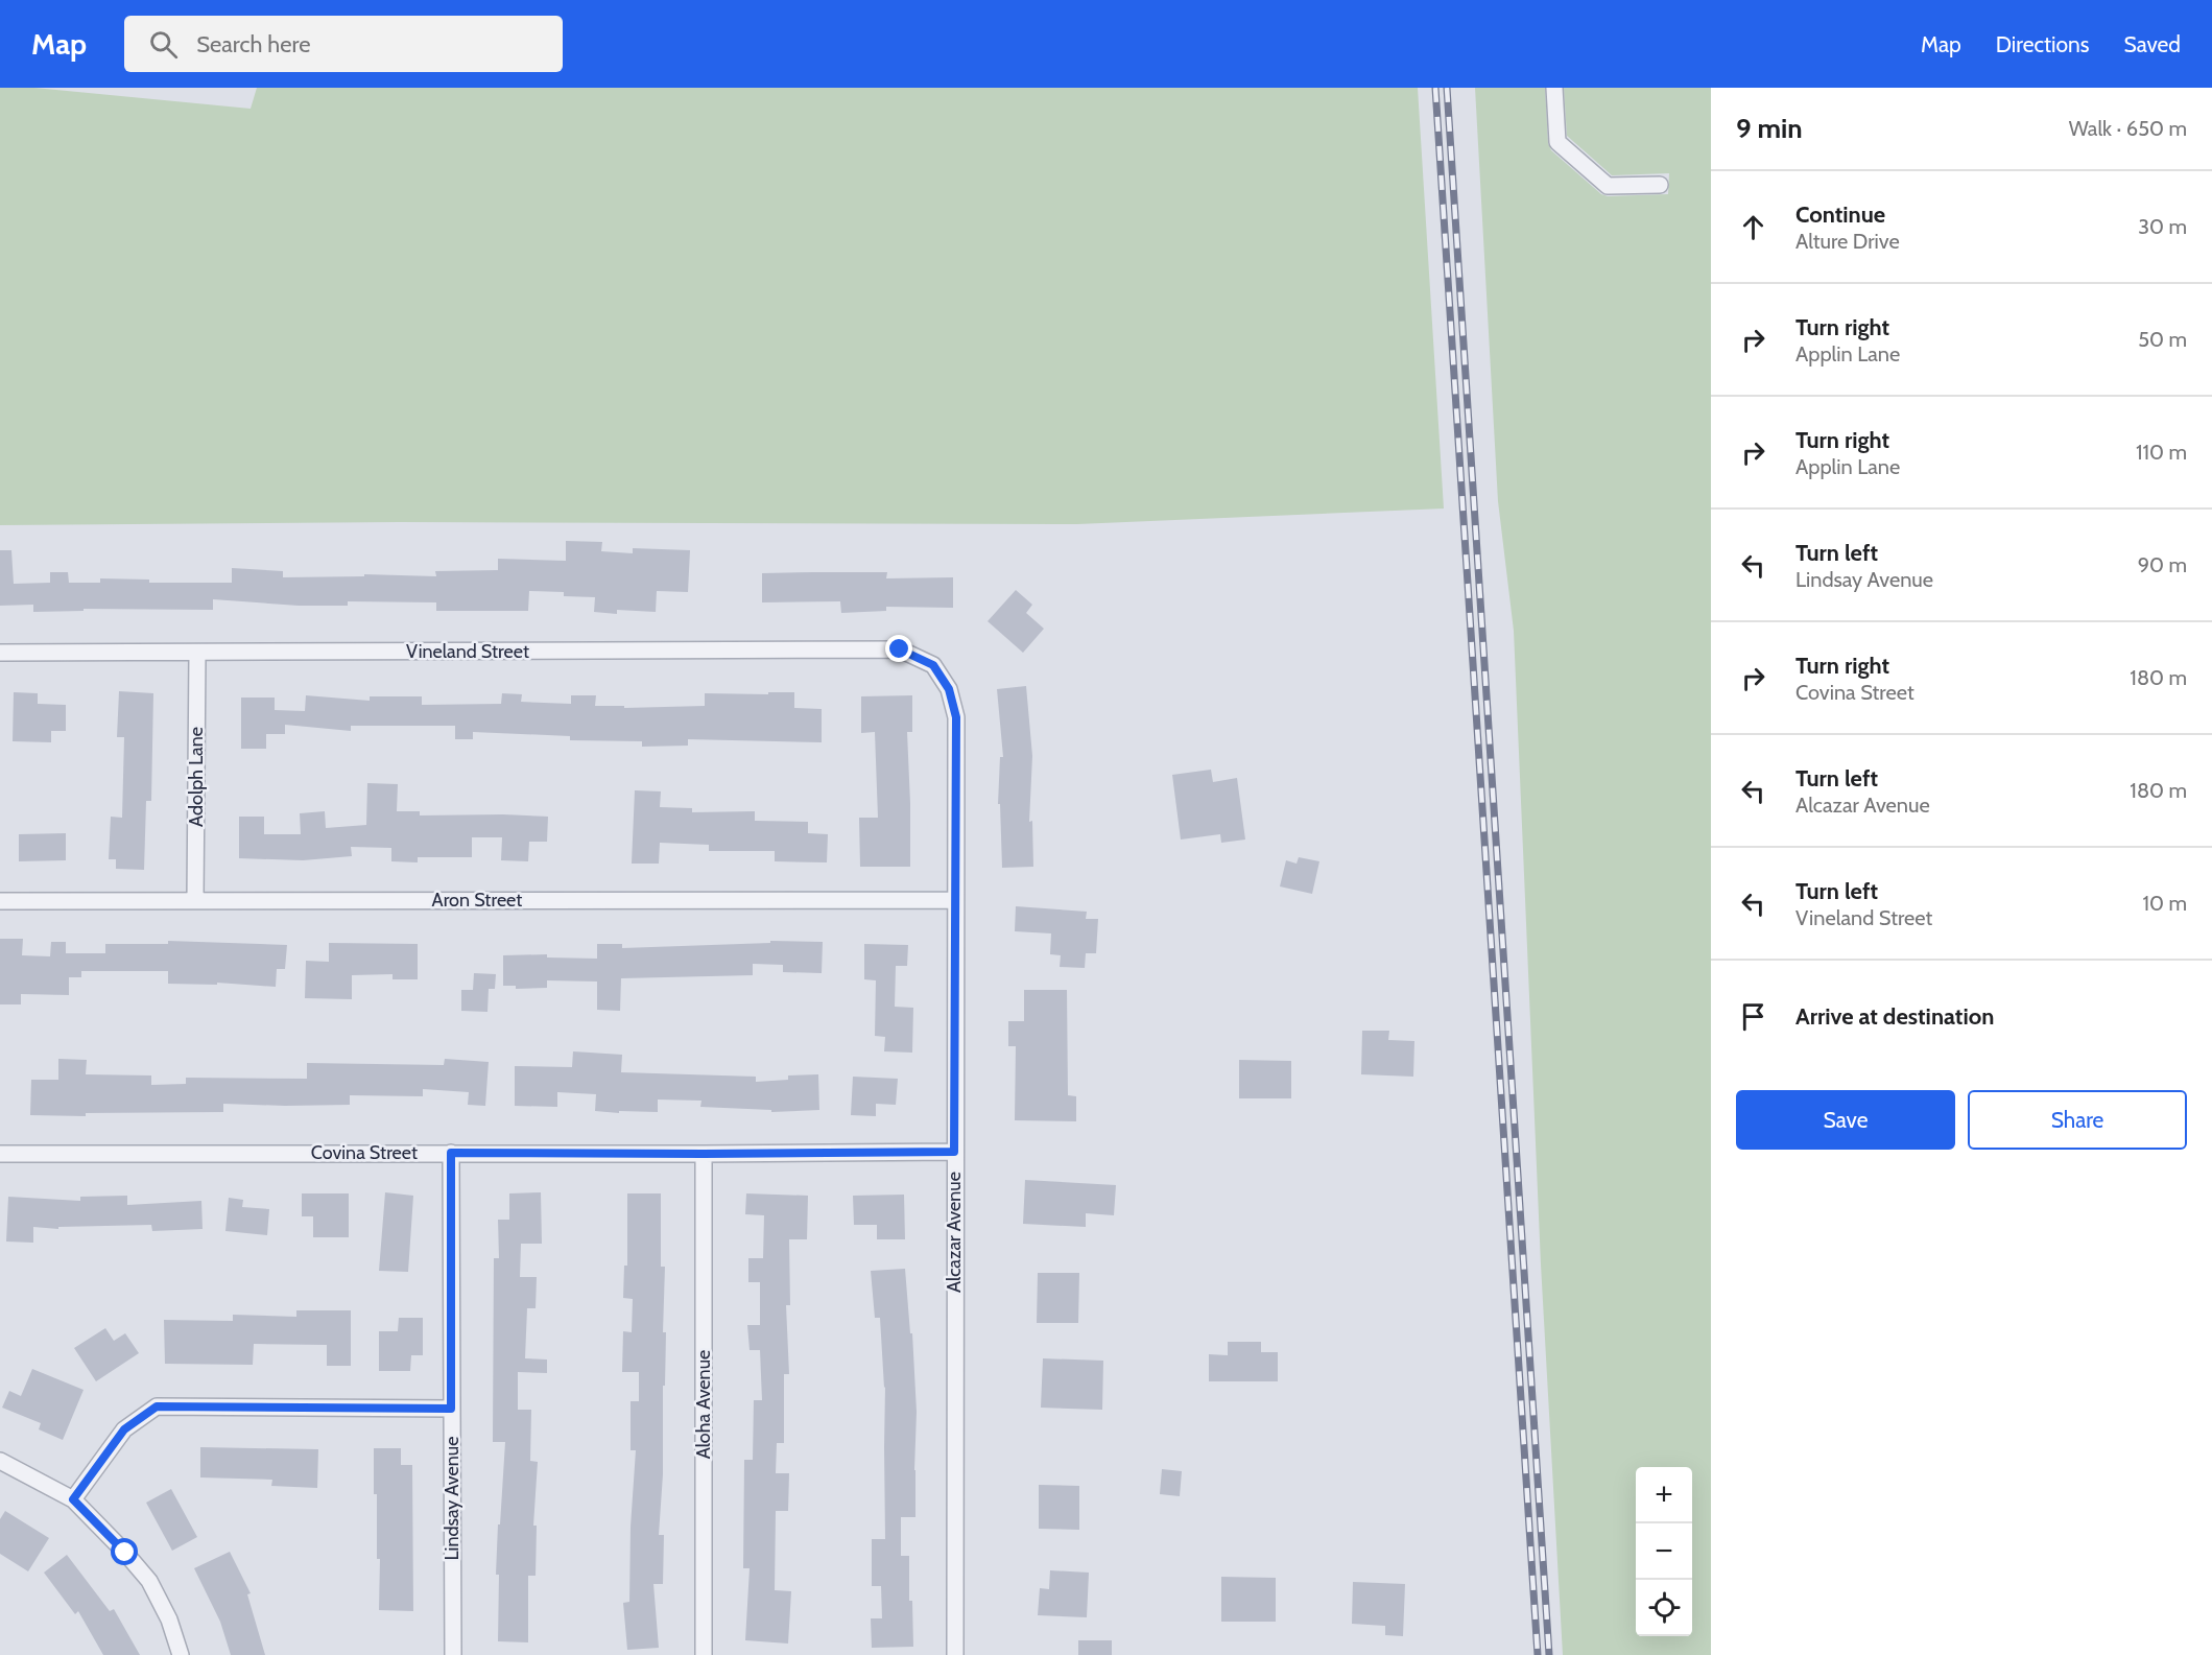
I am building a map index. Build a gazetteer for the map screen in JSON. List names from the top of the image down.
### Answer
{
  "streets": {
    "street": [
      "Vineland Street",
      "Adolph Lane",
      "Aron Street",
      "Covina Street",
      "Alcazar Avenue",
      "Aloha Avenue",
      "Lindsay Avenue"
    ]
  },
  "crossings": [
    ["Vineland Street", "Adolph Lane"],
    ["Vineland Street", "Alcazar Avenue"],
    ["Adolph Lane", "Aron Street"],
    ["Aron Street", "Alcazar Avenue"],
    ["Covina Street", "Alcazar Avenue"],
    ["Covina Street", "Aloha Avenue"],
    ["Covina Street", "Lindsay Avenue"]
  ],
  "page": {
    "header": "Map",
    "search": "Search here",
    "nav": ["Map", "Directions", "Saved"],
    "heading": ["9 min", "Walk · 650 m"],
    "list": [
      ["Continue", "Alture Drive", "30 m"],
      ["Turn right", "Applin Lane", "50 m"],
      ["Turn right", "Applin Lane", "110 m"],
      ["Turn left", "Lindsay Avenue", "90 m"],
      ["Turn right", "Covina Street", "180 m"],
      ["Turn left", "Alcazar Avenue", "180 m"],
      ["Turn left", "Vineland Street", "10 m"],
      "Arrive at destination"
    ],
    "buttons": ["Save", "Share"],
    "map_buttons": ["+", "−"]
  }
}
